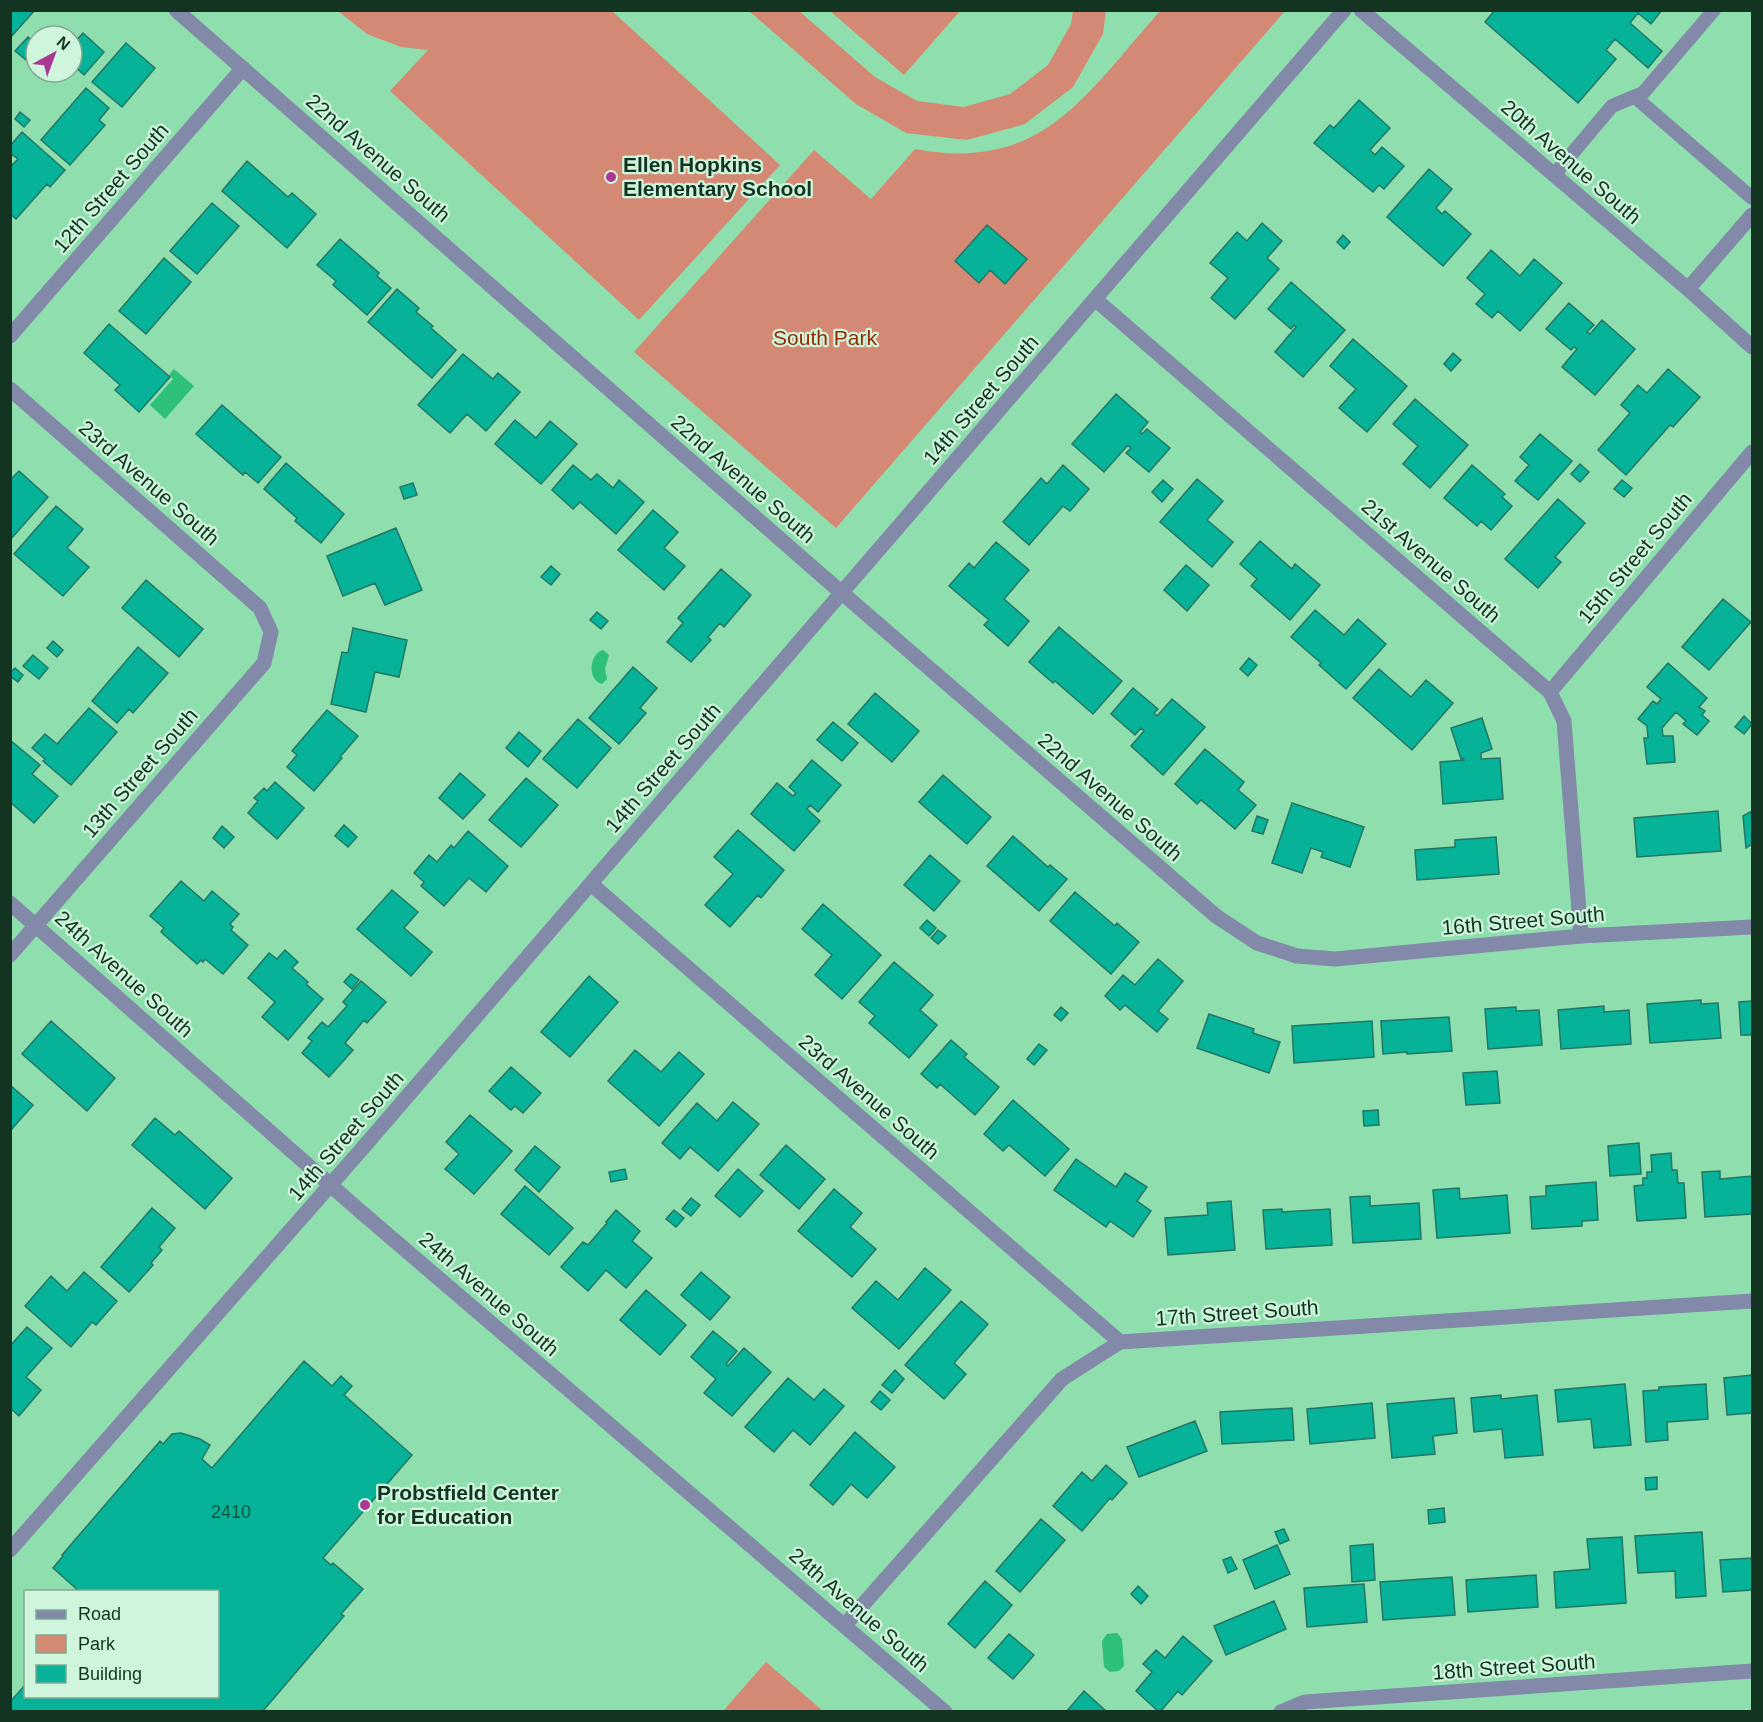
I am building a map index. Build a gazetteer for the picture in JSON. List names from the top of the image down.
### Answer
{
  "streets": {
    "street": [
      "22nd Avenue South",
      "20th Avenue South",
      "12th Street South",
      "14th Street South",
      "23rd Avenue South",
      "15th Street South",
      "21st Avenue South",
      "13th Street South",
      "16th Street South",
      "24th Avenue South",
      "17th Street South",
      "18th Street South"
    ]
  },
  "crossings": [
    ["22nd Avenue South", "12th Street South"],
    ["22nd Avenue South", "14th Street South"],
    ["22nd Avenue South", "16th Street South"],
    ["14th Street South", "23rd Avenue South"],
    ["14th Street South", "21st Avenue South"],
    ["14th Street South", "24th Avenue South"],
    ["23rd Avenue South", "13th Street South"],
    ["23rd Avenue South", "17th Street South"],
    ["15th Street South", "21st Avenue South"],
    ["21st Avenue South", "16th Street South"],
    ["13th Street South", "24th Avenue South"],
    ["24th Avenue South", "17th Street South"]
  ],
  "parks": ["South Park"],
  "places": ["Ellen Hopkins Elementary School", "Probstfield Center for Education"],
  "house_numbers": ["2410"],
  "legend": ["Road", "Park", "Building"],
  "north": "top right"
}
